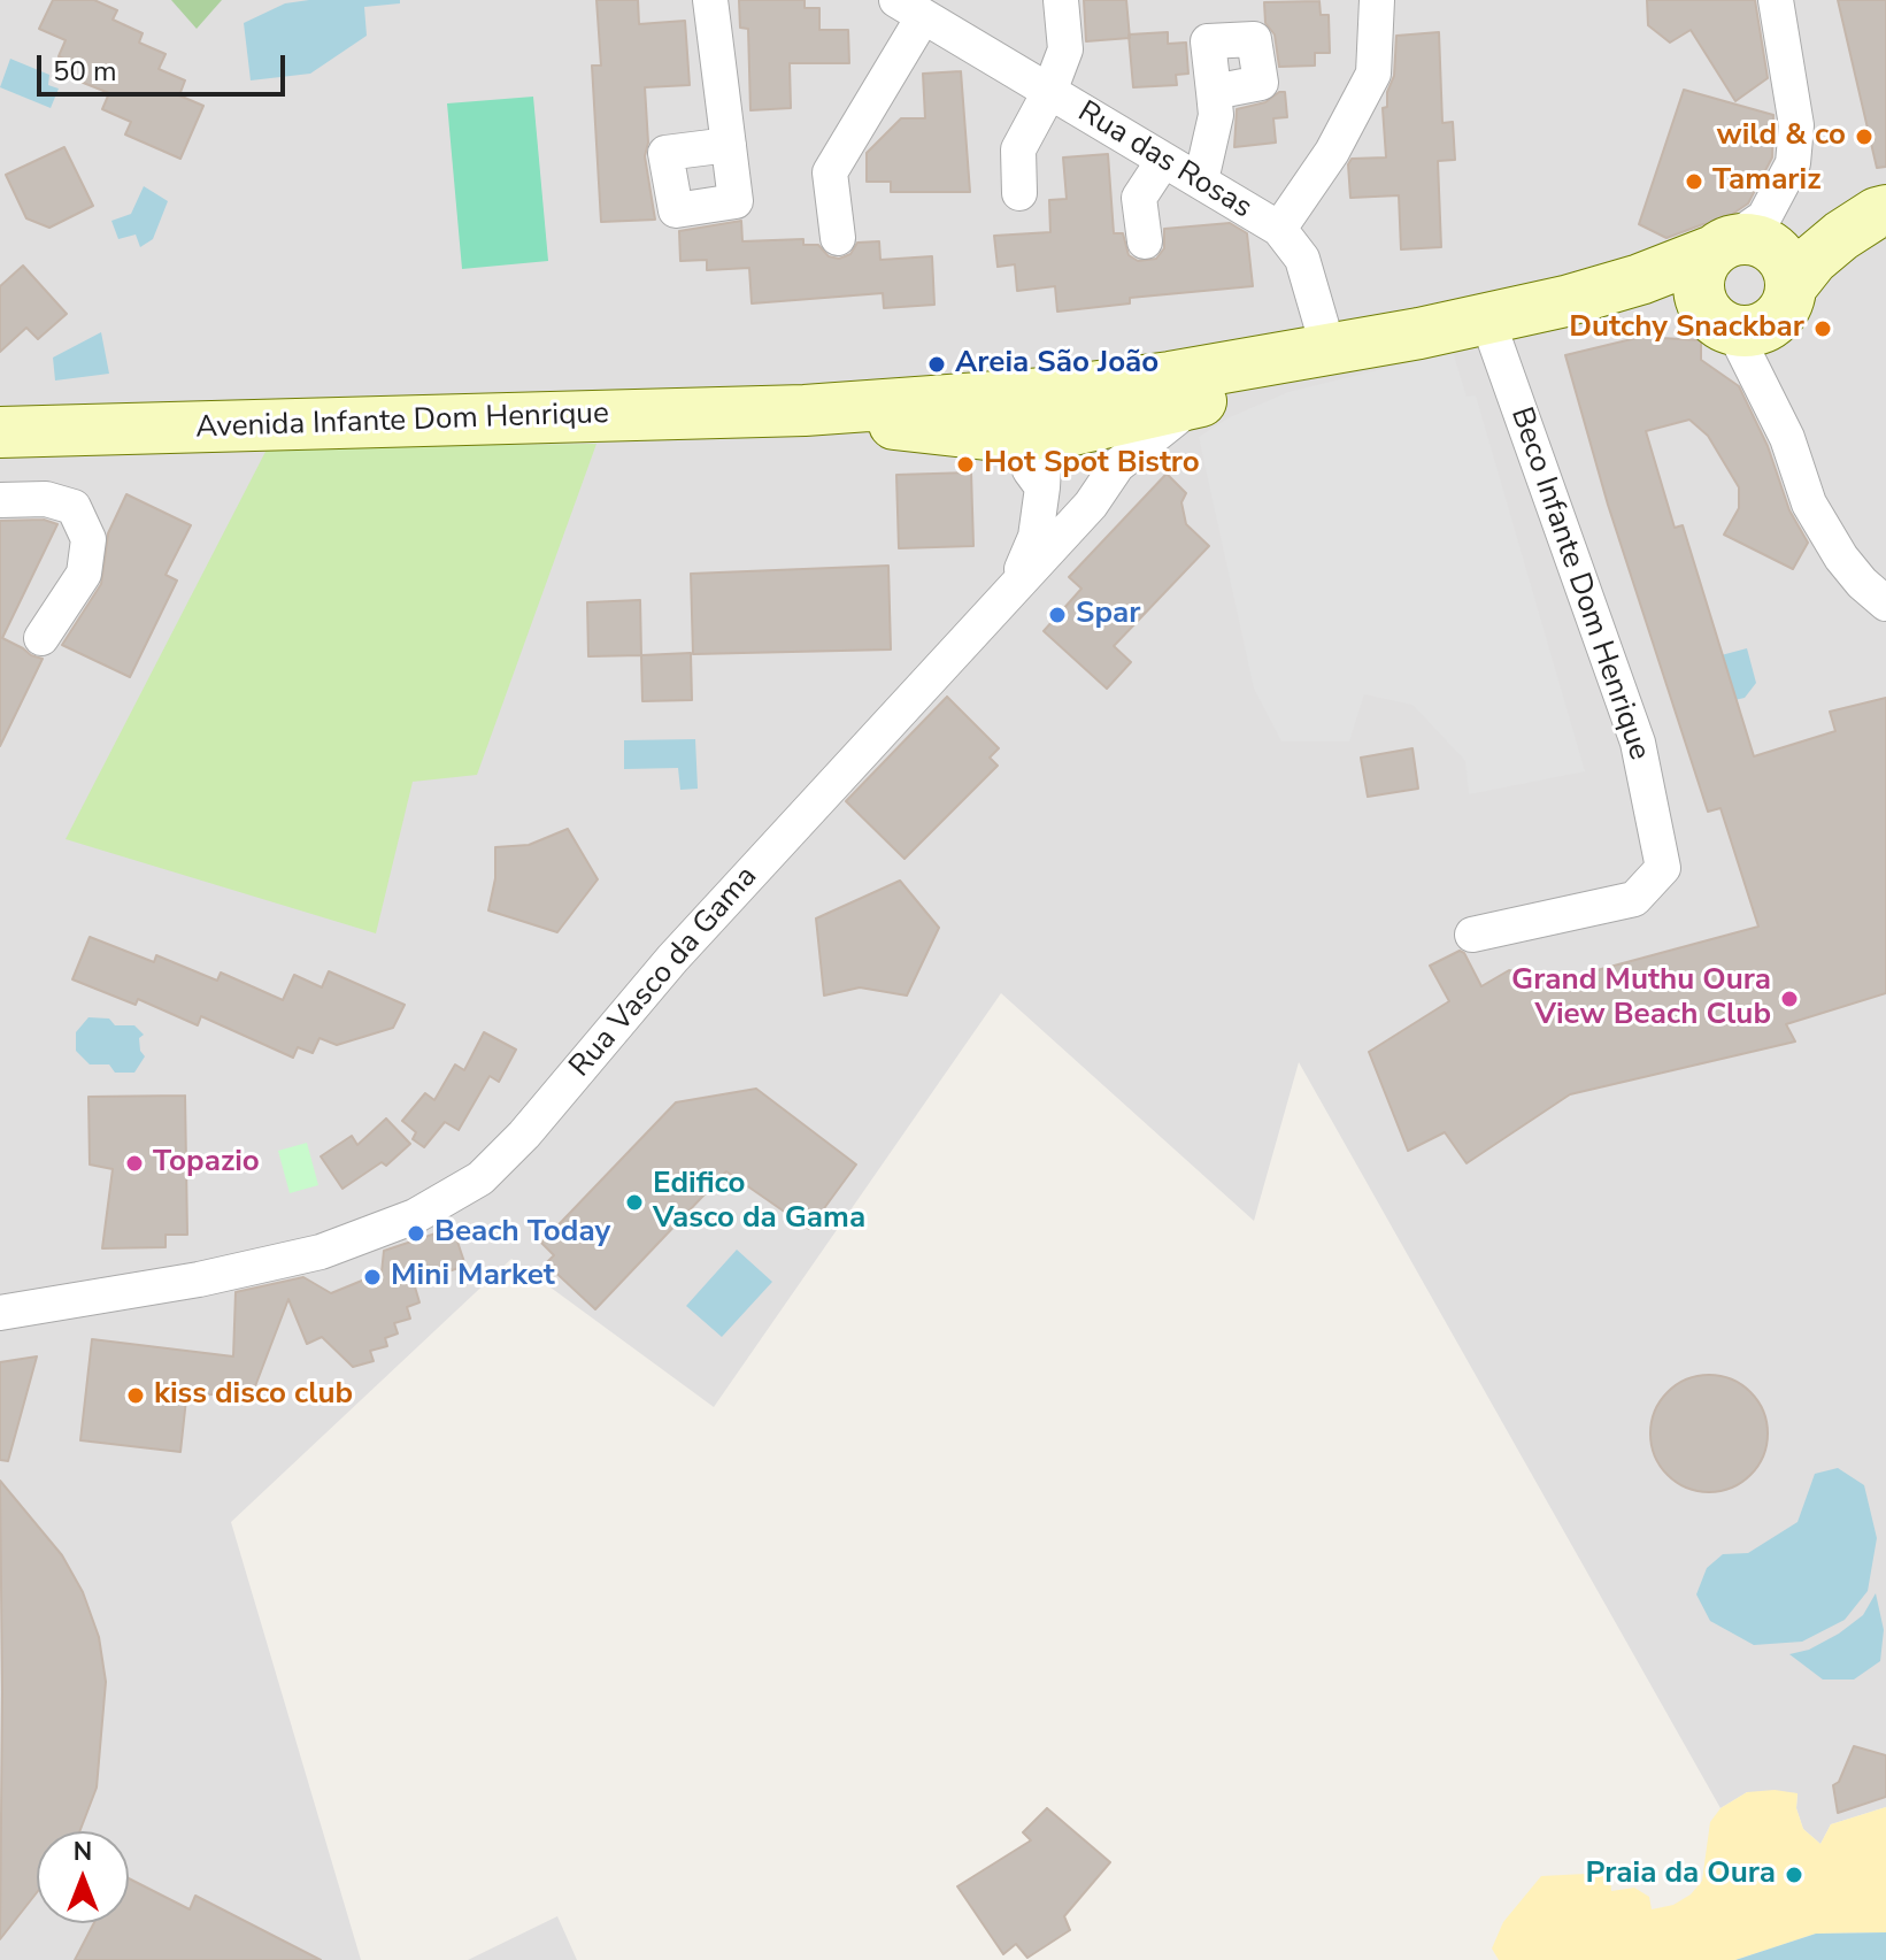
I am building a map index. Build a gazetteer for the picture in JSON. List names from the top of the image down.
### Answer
{
  "streets": {
    "street": [
      "Rua das Rosas",
      "Avenida Infante Dom Henrique",
      "Beco Infante Dom Henrique",
      "Rua Vasco da Gama"
    ]
  },
  "crossings": [
    ["Rua das Rosas", "Avenida Infante Dom Henrique"],
    ["Avenida Infante Dom Henrique", "Beco Infante Dom Henrique"],
    ["Avenida Infante Dom Henrique", "Rua Vasco da Gama"]
  ],
  "places": [
    "wild & co",
    "Tamariz",
    "Dutchy Snackbar",
    "Areia São João",
    "Hot Spot Bistro",
    "Spar",
    "Grand Muthu Oura View Beach Club",
    "Topazio",
    "Edifico Vasco da Gama",
    "Beach Today",
    "Mini Market",
    "kiss disco club",
    "Praia da Oura"
  ],
  "scale_bar": "50 m",
  "north": "top"
}
